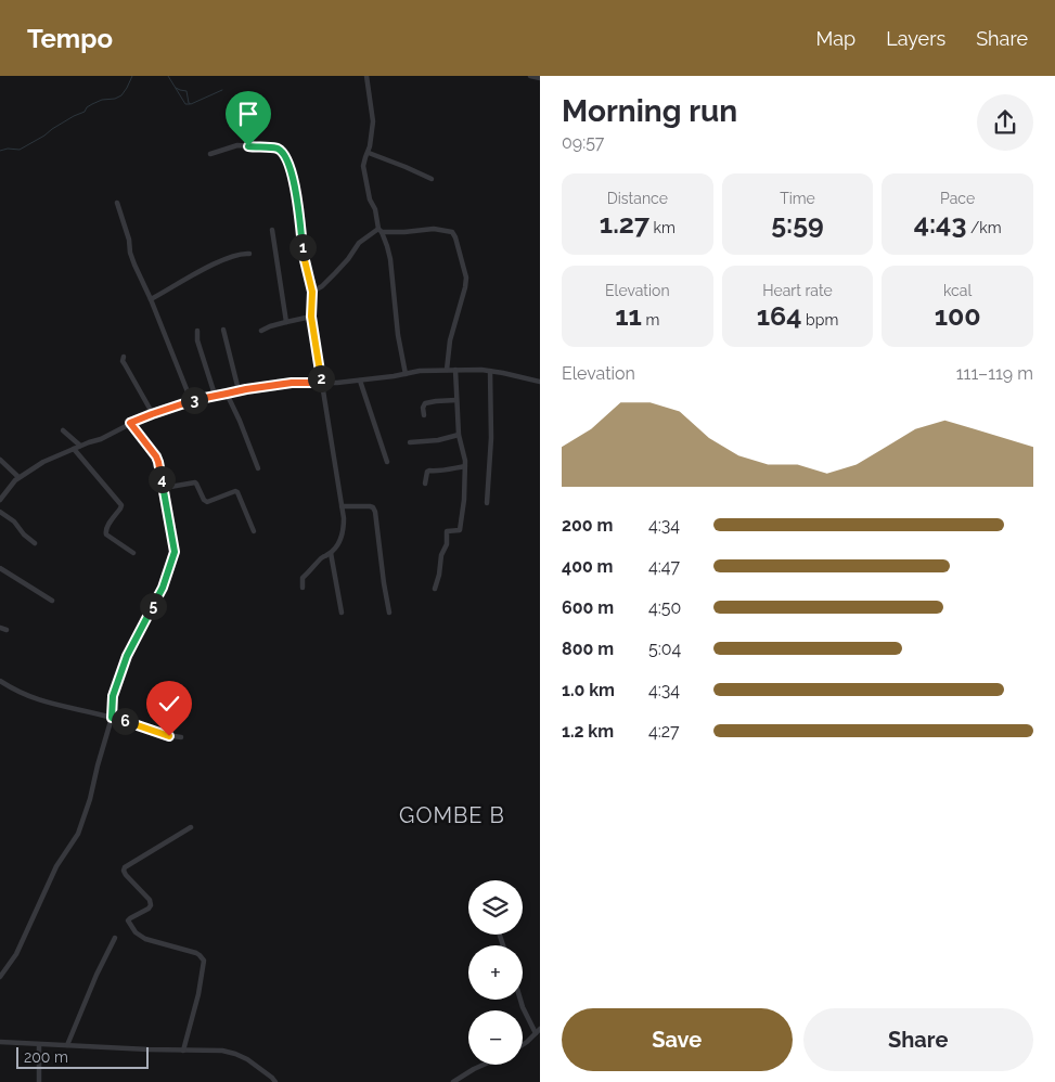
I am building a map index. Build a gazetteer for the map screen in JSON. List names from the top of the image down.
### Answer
{
  "districts": ["GOMBE B"],
  "scale_bar": "200 m",
  "page": {
    "header": "Tempo",
    "nav": ["Map", "Layers", "Share"],
    "heading": ["Morning run", "09:57"],
    "stats": [
      ["Distance", "1.27 km"],
      ["Time", "5:59"],
      ["Pace", "4:43 /km"],
      ["Elevation", "11 m"],
      ["Heart rate", "164 bpm"],
      ["kcal", "100"]
    ],
    "pins": [
      "1",
      "2",
      "3",
      "4",
      "5",
      "6"
    ],
    "chart": ["Elevation", "111–119 m"],
    "list": [
      {
        "name": "200 m",
        "note": "4:34"
      },
      {
        "name": "400 m",
        "note": "4:47"
      },
      {
        "name": "600 m",
        "note": "4:50"
      },
      {
        "name": "800 m",
        "note": "5:04"
      },
      {
        "name": "1.0 km",
        "note": "4:34"
      },
      {
        "name": "1.2 km",
        "note": "4:27"
      }
    ],
    "map_buttons": ["+", "−"],
    "buttons": ["Save", "Share"],
    "scale": "200 m"
  }
}
